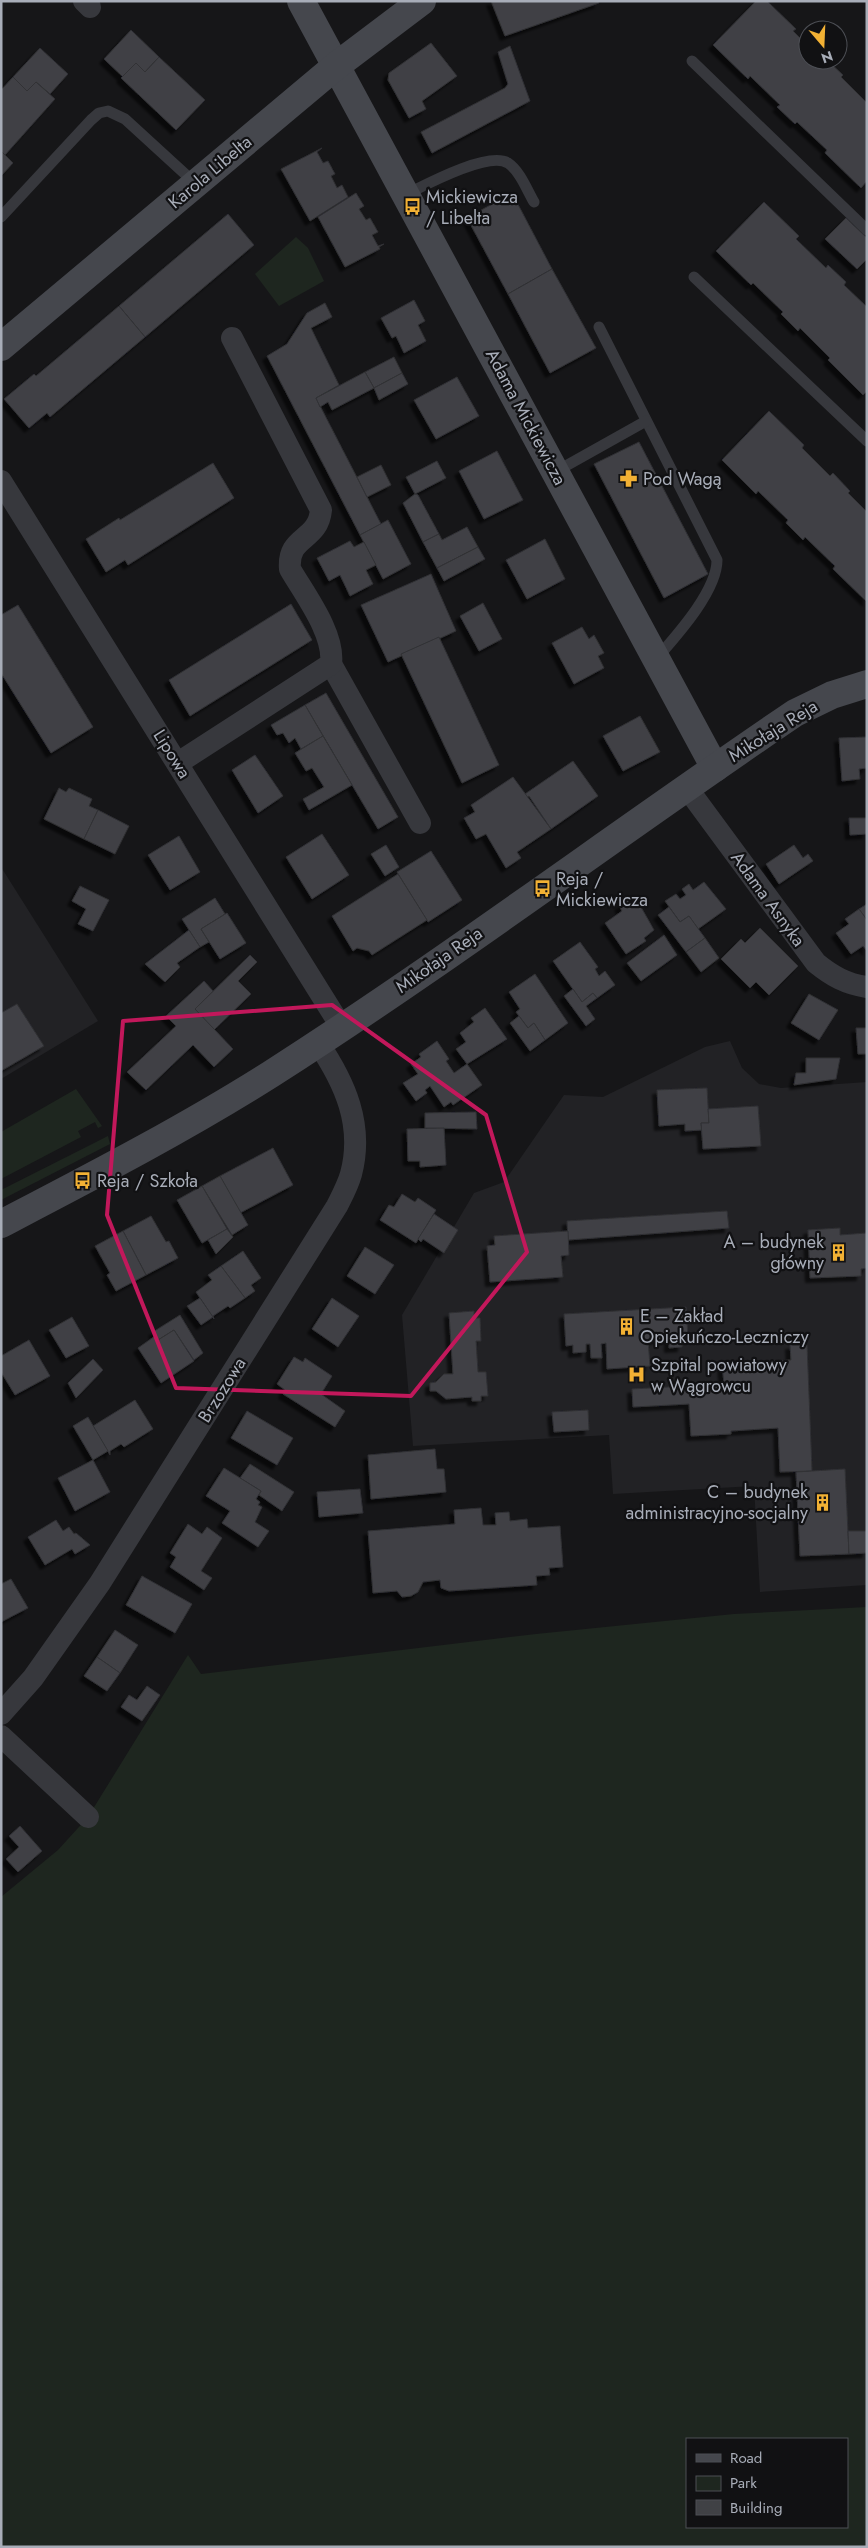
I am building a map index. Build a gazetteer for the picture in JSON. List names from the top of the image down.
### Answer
{
  "streets": {
    "street": [
      "Karola Libelta",
      "Adama Mickiewicza",
      "Mikołaja Reja",
      "Lipowa",
      "Adama Asnyka",
      "Brzozowa"
    ]
  },
  "crossings": [
    ["Karola Libelta", "Adama Mickiewicza"],
    ["Adama Mickiewicza", "Mikołaja Reja"],
    ["Mikołaja Reja", "Lipowa"],
    ["Mikołaja Reja", "Adama Asnyka"],
    ["Mikołaja Reja", "Brzozowa"]
  ],
  "places": {
    "bus stop": ["Mickiewicza / Libelta", "Reja / Mickiewicza", "Reja / Szkoła"],
    "pharmacy": ["Pod Wagą"],
    "building": ["A – budynek główny", "E – Zakład Opiekuńczo-Leczniczy", "C – budynek administracyjno-socjalny"],
    "hospital": ["Szpital powiatowy w Wągrowcu"]
  },
  "legend": ["Road", "Park", "Building"],
  "north": "bottom"
}
